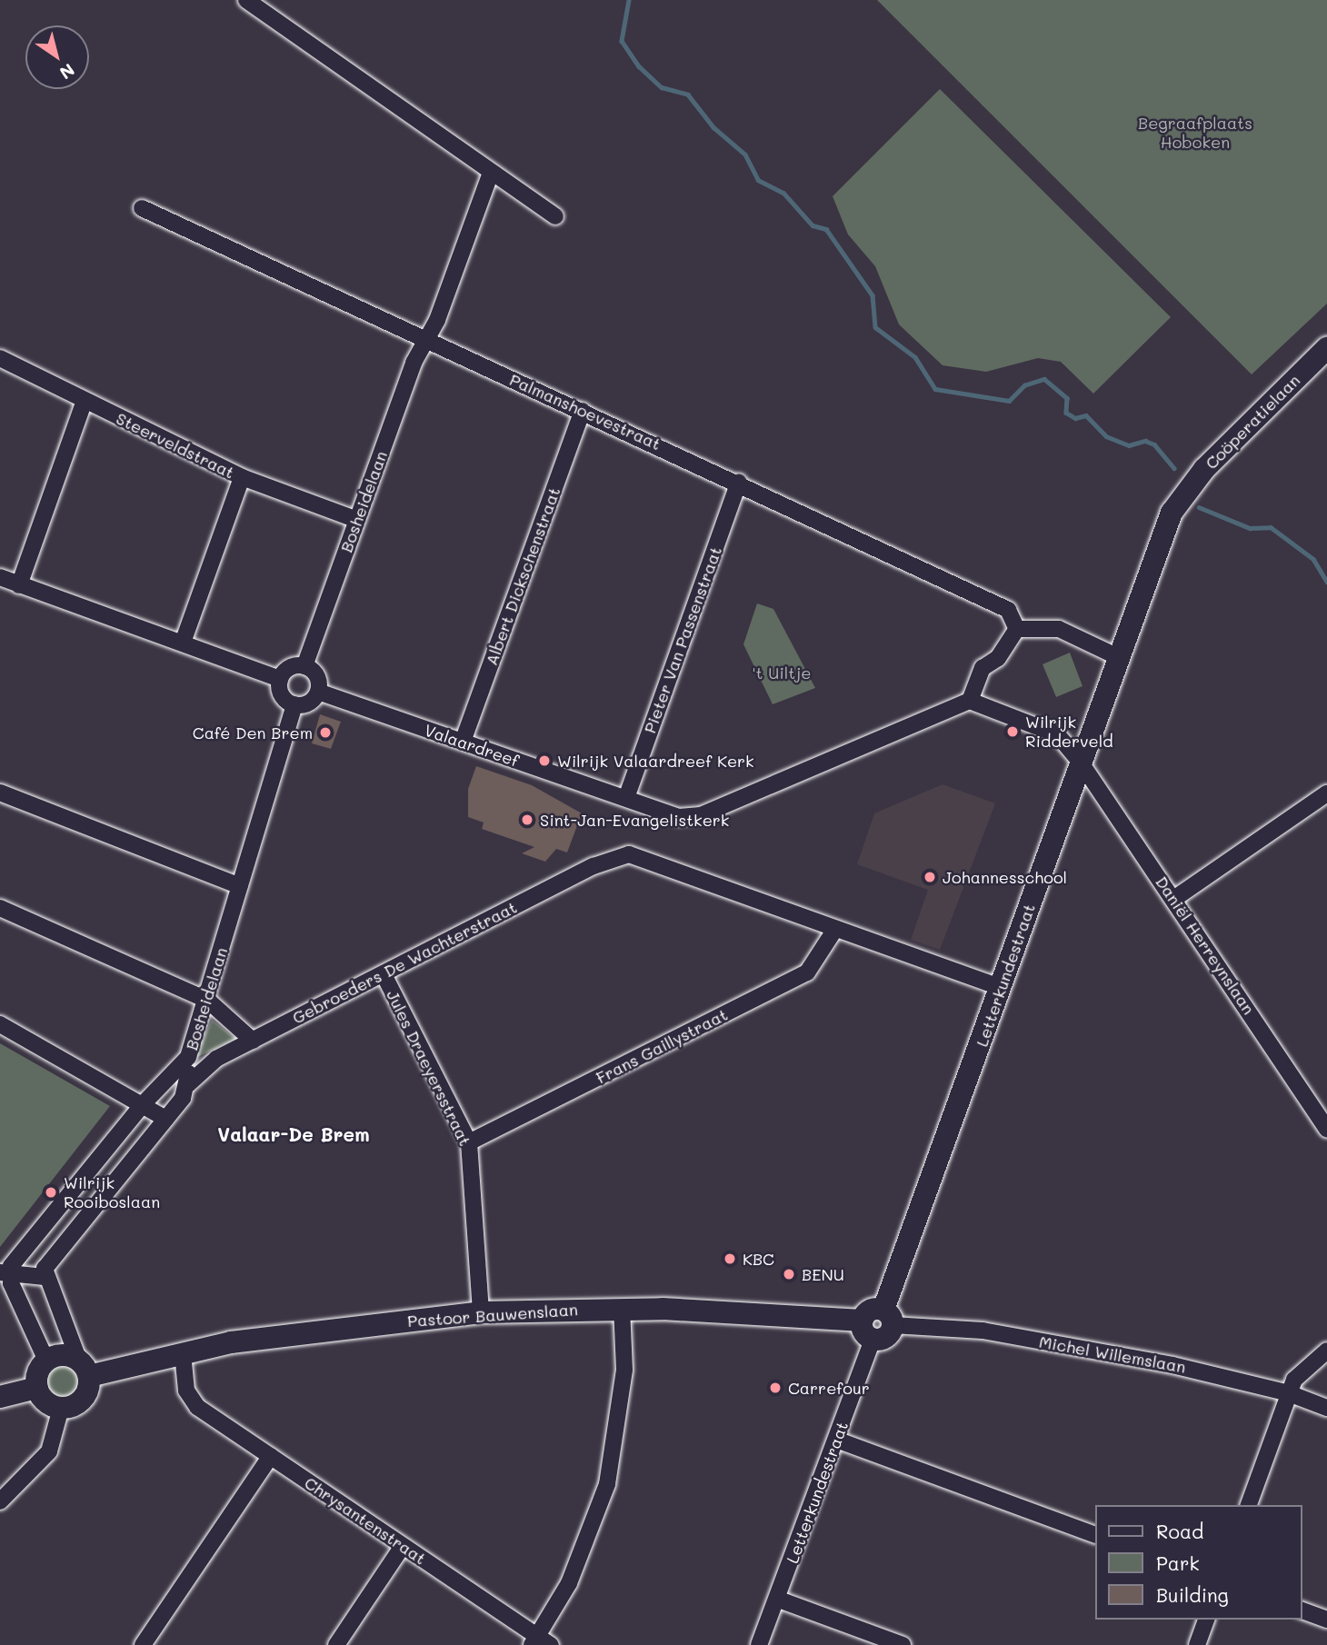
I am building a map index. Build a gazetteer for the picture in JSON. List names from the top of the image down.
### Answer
{
  "streets": {
    "street": [
      "Palmanshoevestraat",
      "Coöperatielaan",
      "Steerveldstraat",
      "Bosheidelaan",
      "Albert Dickschenstraat",
      "Pieter Van Passenstraat",
      "Valaardreef",
      "Daniël Herreynslaan",
      "Gebroeders De Wachterstraat",
      "Letterkundestraat",
      "Frans Gaillystraat",
      "Jules Draeyersstraat",
      "Pastoor Bauwenslaan",
      "Michel Willemslaan",
      "Chrysantenstraat"
    ]
  },
  "crossings": [
    ["Palmanshoevestraat", "Bosheidelaan"],
    ["Palmanshoevestraat", "Albert Dickschenstraat"],
    ["Palmanshoevestraat", "Pieter Van Passenstraat"],
    ["Coöperatielaan", "Letterkundestraat"],
    ["Steerveldstraat", "Bosheidelaan"],
    ["Bosheidelaan", "Valaardreef"],
    ["Albert Dickschenstraat", "Valaardreef"],
    ["Pieter Van Passenstraat", "Valaardreef"],
    ["Valaardreef", "Daniël Herreynslaan"],
    ["Daniël Herreynslaan", "Letterkundestraat"],
    ["Gebroeders De Wachterstraat", "Frans Gaillystraat"],
    ["Gebroeders De Wachterstraat", "Jules Draeyersstraat"],
    ["Letterkundestraat", "Pastoor Bauwenslaan"],
    ["Letterkundestraat", "Michel Willemslaan"],
    ["Frans Gaillystraat", "Jules Draeyersstraat"],
    ["Jules Draeyersstraat", "Pastoor Bauwenslaan"],
    ["Pastoor Bauwenslaan", "Chrysantenstraat"]
  ],
  "districts": ["Valaar-De Brem"],
  "parks": ["Begraafplaats Hoboken", "'t Uiltje"],
  "places": [
    "Wilrijk Ridderveld",
    "Café Den Brem",
    "Wilrijk Valaardreef Kerk",
    "Sint-Jan-Evangelistkerk",
    "Johannesschool",
    "Wilrijk Rooiboslaan",
    "KBC",
    "BENU",
    "Carrefour"
  ],
  "legend": ["Road", "Park", "Building"],
  "north": "bottom right"
}
